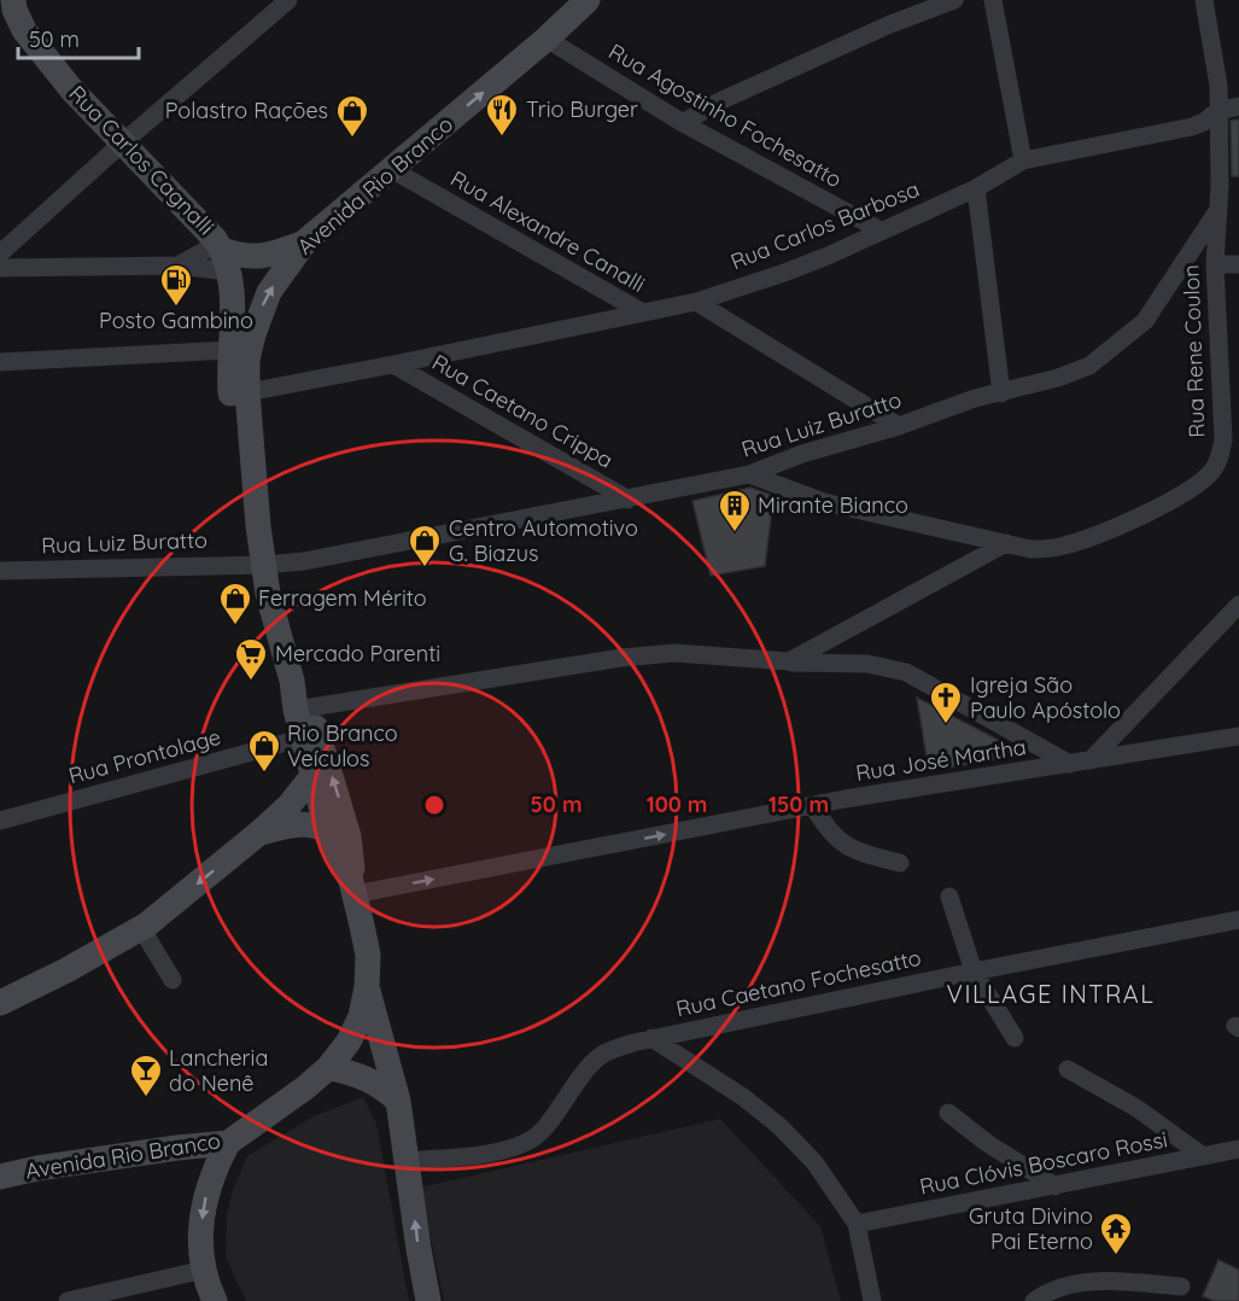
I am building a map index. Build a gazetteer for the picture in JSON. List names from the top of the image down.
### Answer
{
  "streets": {
    "main road": ["Rua Carlos Cagnalli", "Avenida Rio Branco"],
    "street": [
      "Rua Agostinho Fochesatto",
      "Rua Carlos Barbosa",
      "Rua Alexandre Canalli",
      "Rua Rene Coulon",
      "Rua Caetano Crippa",
      "Rua Luiz Buratto",
      "Rua Prontolage",
      "Rua José Martha",
      "Rua Caetano Fochesatto",
      "Rua Clóvis Boscaro Rossi"
    ]
  },
  "crossings": [
    ["Rua Agostinho Fochesatto", "Avenida Rio Branco"],
    ["Rua Agostinho Fochesatto", "Rua Carlos Barbosa"],
    ["Rua Carlos Cagnalli", "Avenida Rio Branco"],
    ["Avenida Rio Branco", "Rua Carlos Barbosa"],
    ["Avenida Rio Branco", "Rua Alexandre Canalli"],
    ["Avenida Rio Branco", "Rua Luiz Buratto"],
    ["Avenida Rio Branco", "Rua Prontolage"],
    ["Avenida Rio Branco", "Rua José Martha"],
    ["Rua Carlos Barbosa", "Rua Alexandre Canalli"],
    ["Rua Carlos Barbosa", "Rua Caetano Crippa"],
    ["Rua Rene Coulon", "Rua Luiz Buratto"],
    ["Rua Caetano Crippa", "Rua Luiz Buratto"]
  ],
  "one_way": ["Rua José Martha"],
  "districts": ["VILLAGE INTRAL"],
  "places": {
    "restaurant": ["Trio Burger"],
    "shop": [
      "Polastro Rações",
      "Centro Automotivo G. Biazus",
      "Ferragem Mérito",
      "Rio Branco Veículos"
    ],
    "fuel station": ["Posto Gambino"],
    "building": ["Mirante Bianco"],
    "supermarket": ["Mercado Parenti"],
    "church": ["Igreja São Paulo Apóstolo"],
    "bar": ["Lancheria do Nenê"],
    "temple": ["Gruta Divino Pai Eterno"]
  },
  "scale_bar": "50 m",
  "rings": ["50 m", "100 m", "150 m"]
}
